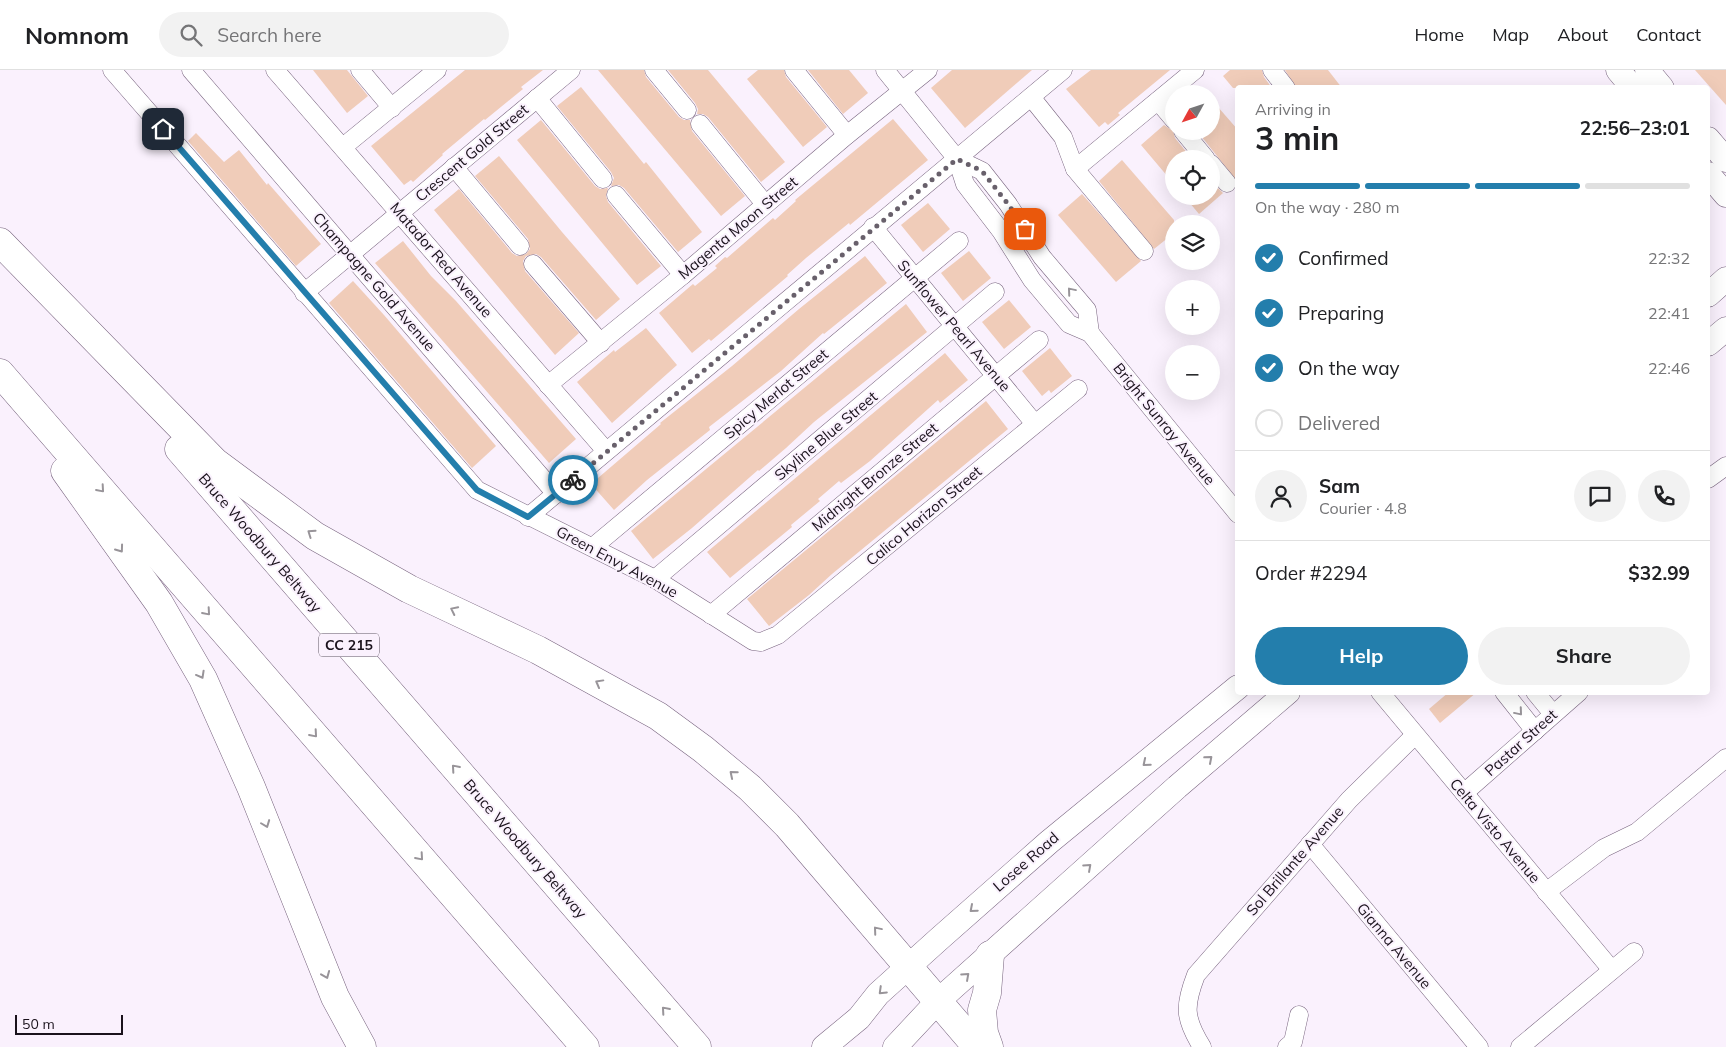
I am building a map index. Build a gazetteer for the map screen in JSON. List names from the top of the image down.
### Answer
{
  "streets": {
    "highway": ["Bruce Woodbury Beltway", "CC 215"],
    "main road": ["Losee Road"],
    "street": [
      "Crescent Gold Street",
      "Magenta Moon Street",
      "Matador Red Avenue",
      "Champagne Gold Avenue",
      "Sunflower Pearl Avenue",
      "Spicy Merlot Street",
      "Bright Sunray Avenue",
      "Skyline Blue Street",
      "Midnight Bronze Street",
      "Calico Horizon Street",
      "Green Envy Avenue",
      "Pastar Street",
      "Celta Visto Avenue",
      "Sol Brillante Avenue",
      "Gianna Avenue"
    ]
  },
  "crossings": [
    ["Crescent Gold Street", "Matador Red Avenue"],
    ["Crescent Gold Street", "Champagne Gold Avenue"],
    ["Crescent Gold Street", "Green Envy Avenue"],
    ["Magenta Moon Street", "Matador Red Avenue"],
    ["Sunflower Pearl Avenue", "Spicy Merlot Street"],
    ["Sunflower Pearl Avenue", "Skyline Blue Street"],
    ["Sunflower Pearl Avenue", "Midnight Bronze Street"],
    ["Sunflower Pearl Avenue", "Calico Horizon Street"],
    ["Spicy Merlot Street", "Green Envy Avenue"],
    ["Skyline Blue Street", "Green Envy Avenue"],
    ["Midnight Bronze Street", "Green Envy Avenue"],
    ["Calico Horizon Street", "Green Envy Avenue"],
    ["Pastar Street", "Celta Visto Avenue"],
    ["Celta Visto Avenue", "Sol Brillante Avenue"],
    ["Sol Brillante Avenue", "Gianna Avenue"]
  ],
  "scale_bar": "50 m",
  "north": "bottom left",
  "page": {
    "header": "Nomnom",
    "search": "Search here",
    "nav": [
      "Home",
      "Map",
      "About",
      "Contact"
    ],
    "map_buttons": ["+", "−"],
    "heading": ["3 min", "Arriving in", "22:56–23:01"],
    "panel": [
      "Sam",
      "Courier · 4.8",
      "Order #2294",
      "$32.99"
    ],
    "bar": "On the way · 280 m",
    "list": [
      ["Confirmed", "22:32"],
      ["Preparing", "22:41"],
      ["On the way", "22:46"],
      "Delivered"
    ],
    "buttons": ["Help", "Share"],
    "scale": "50 m"
  }
}
